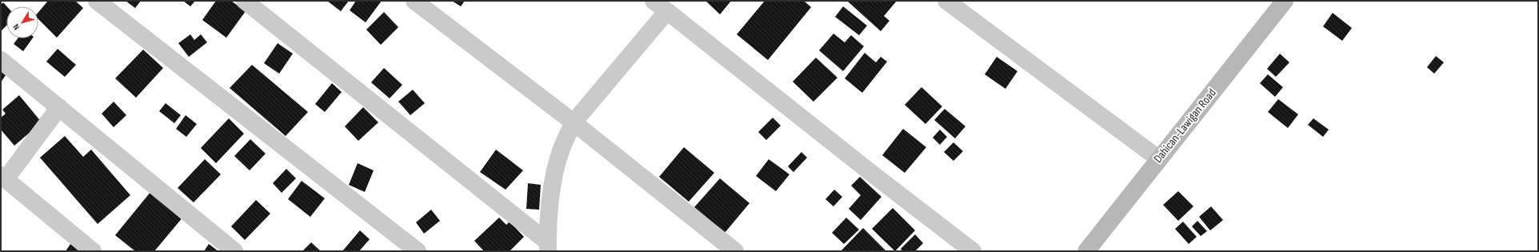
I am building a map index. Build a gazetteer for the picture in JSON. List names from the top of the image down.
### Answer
{
  "streets": {
    "main road": ["Dahican-Lawigan Road"]
  },
  "north": "bottom left"
}
